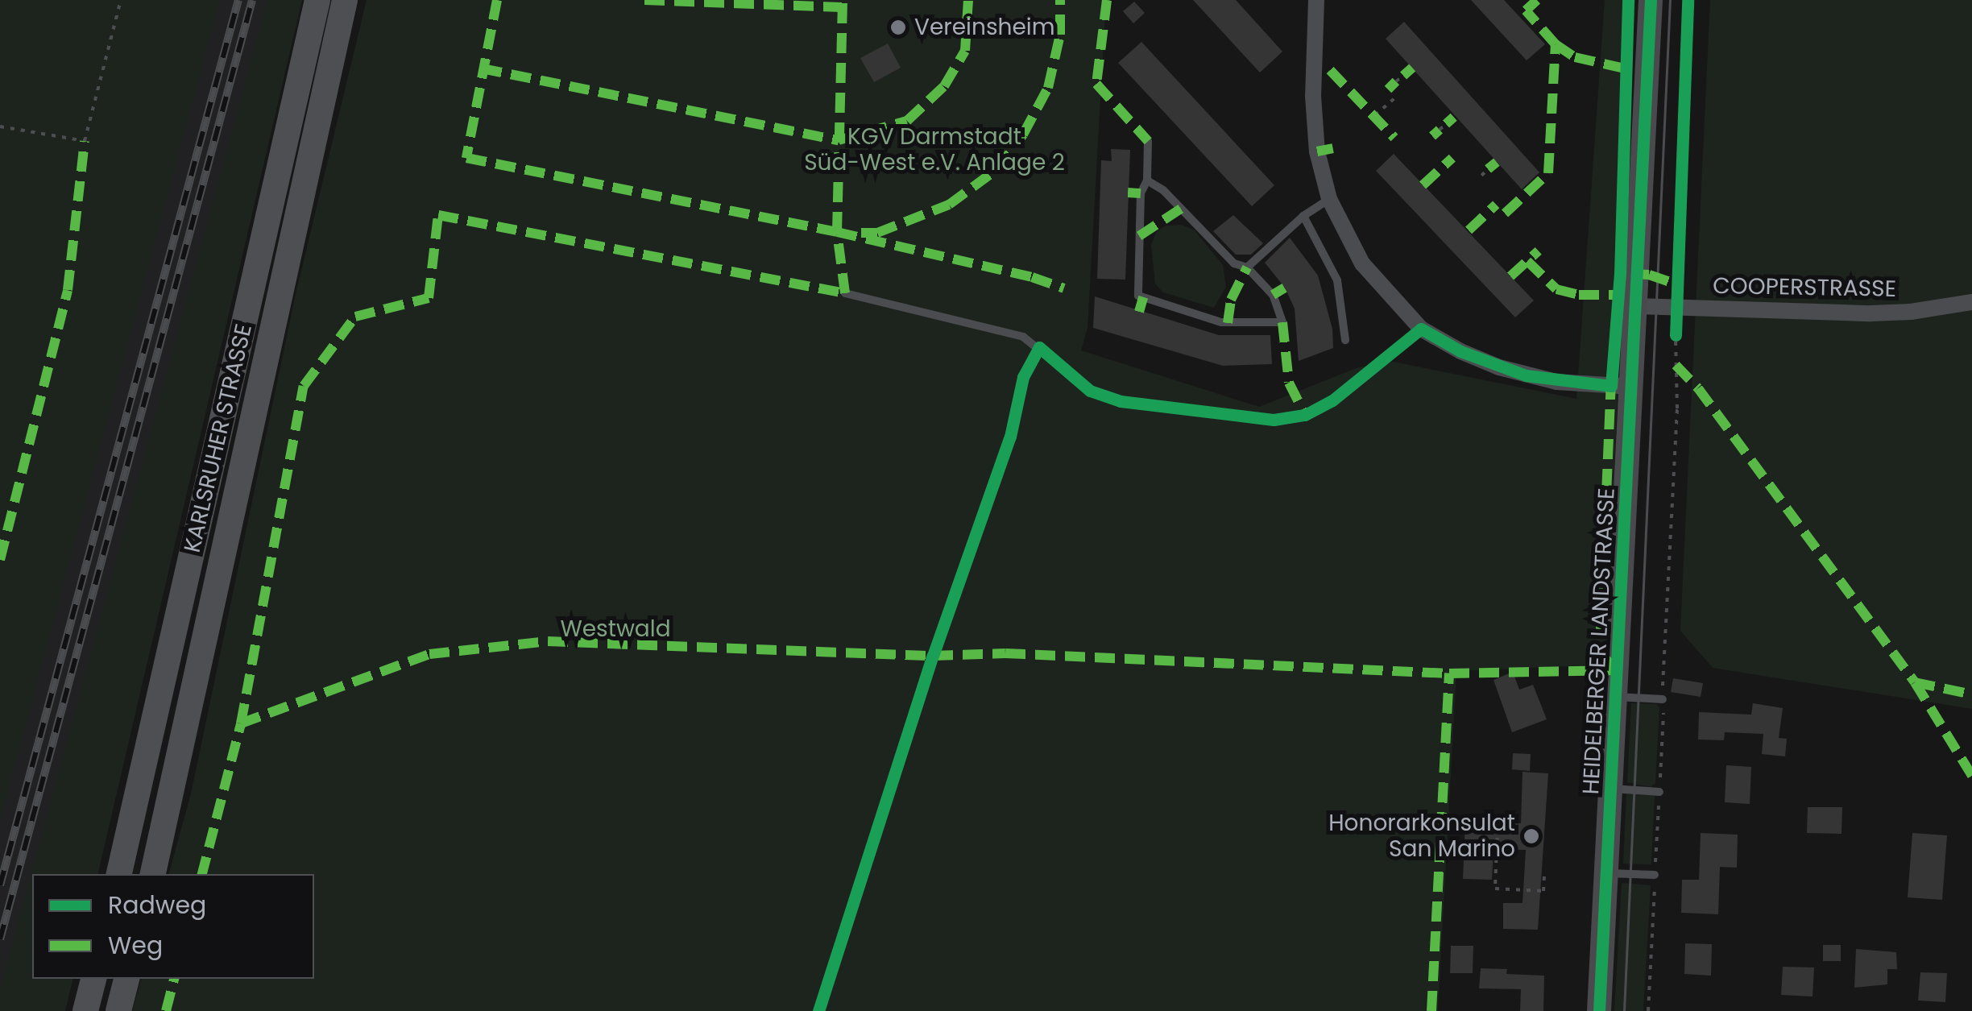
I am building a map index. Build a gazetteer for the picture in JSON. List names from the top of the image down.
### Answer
{
  "streets": {
    "main road": ["KARLSRUHER STRASSE"],
    "street": ["COOPERSTRASSE", "HEIDELBERGER LANDSTRASSE"]
  },
  "crossings": [
    ["COOPERSTRASSE", "HEIDELBERGER LANDSTRASSE"]
  ],
  "parks": ["KGV Darmstadt Süd-West e.V. Anlage 2", "Westwald"],
  "places": ["Vereinsheim", "Honorarkonsulat San Marino"],
  "legend": ["Radweg", "Weg"]
}
